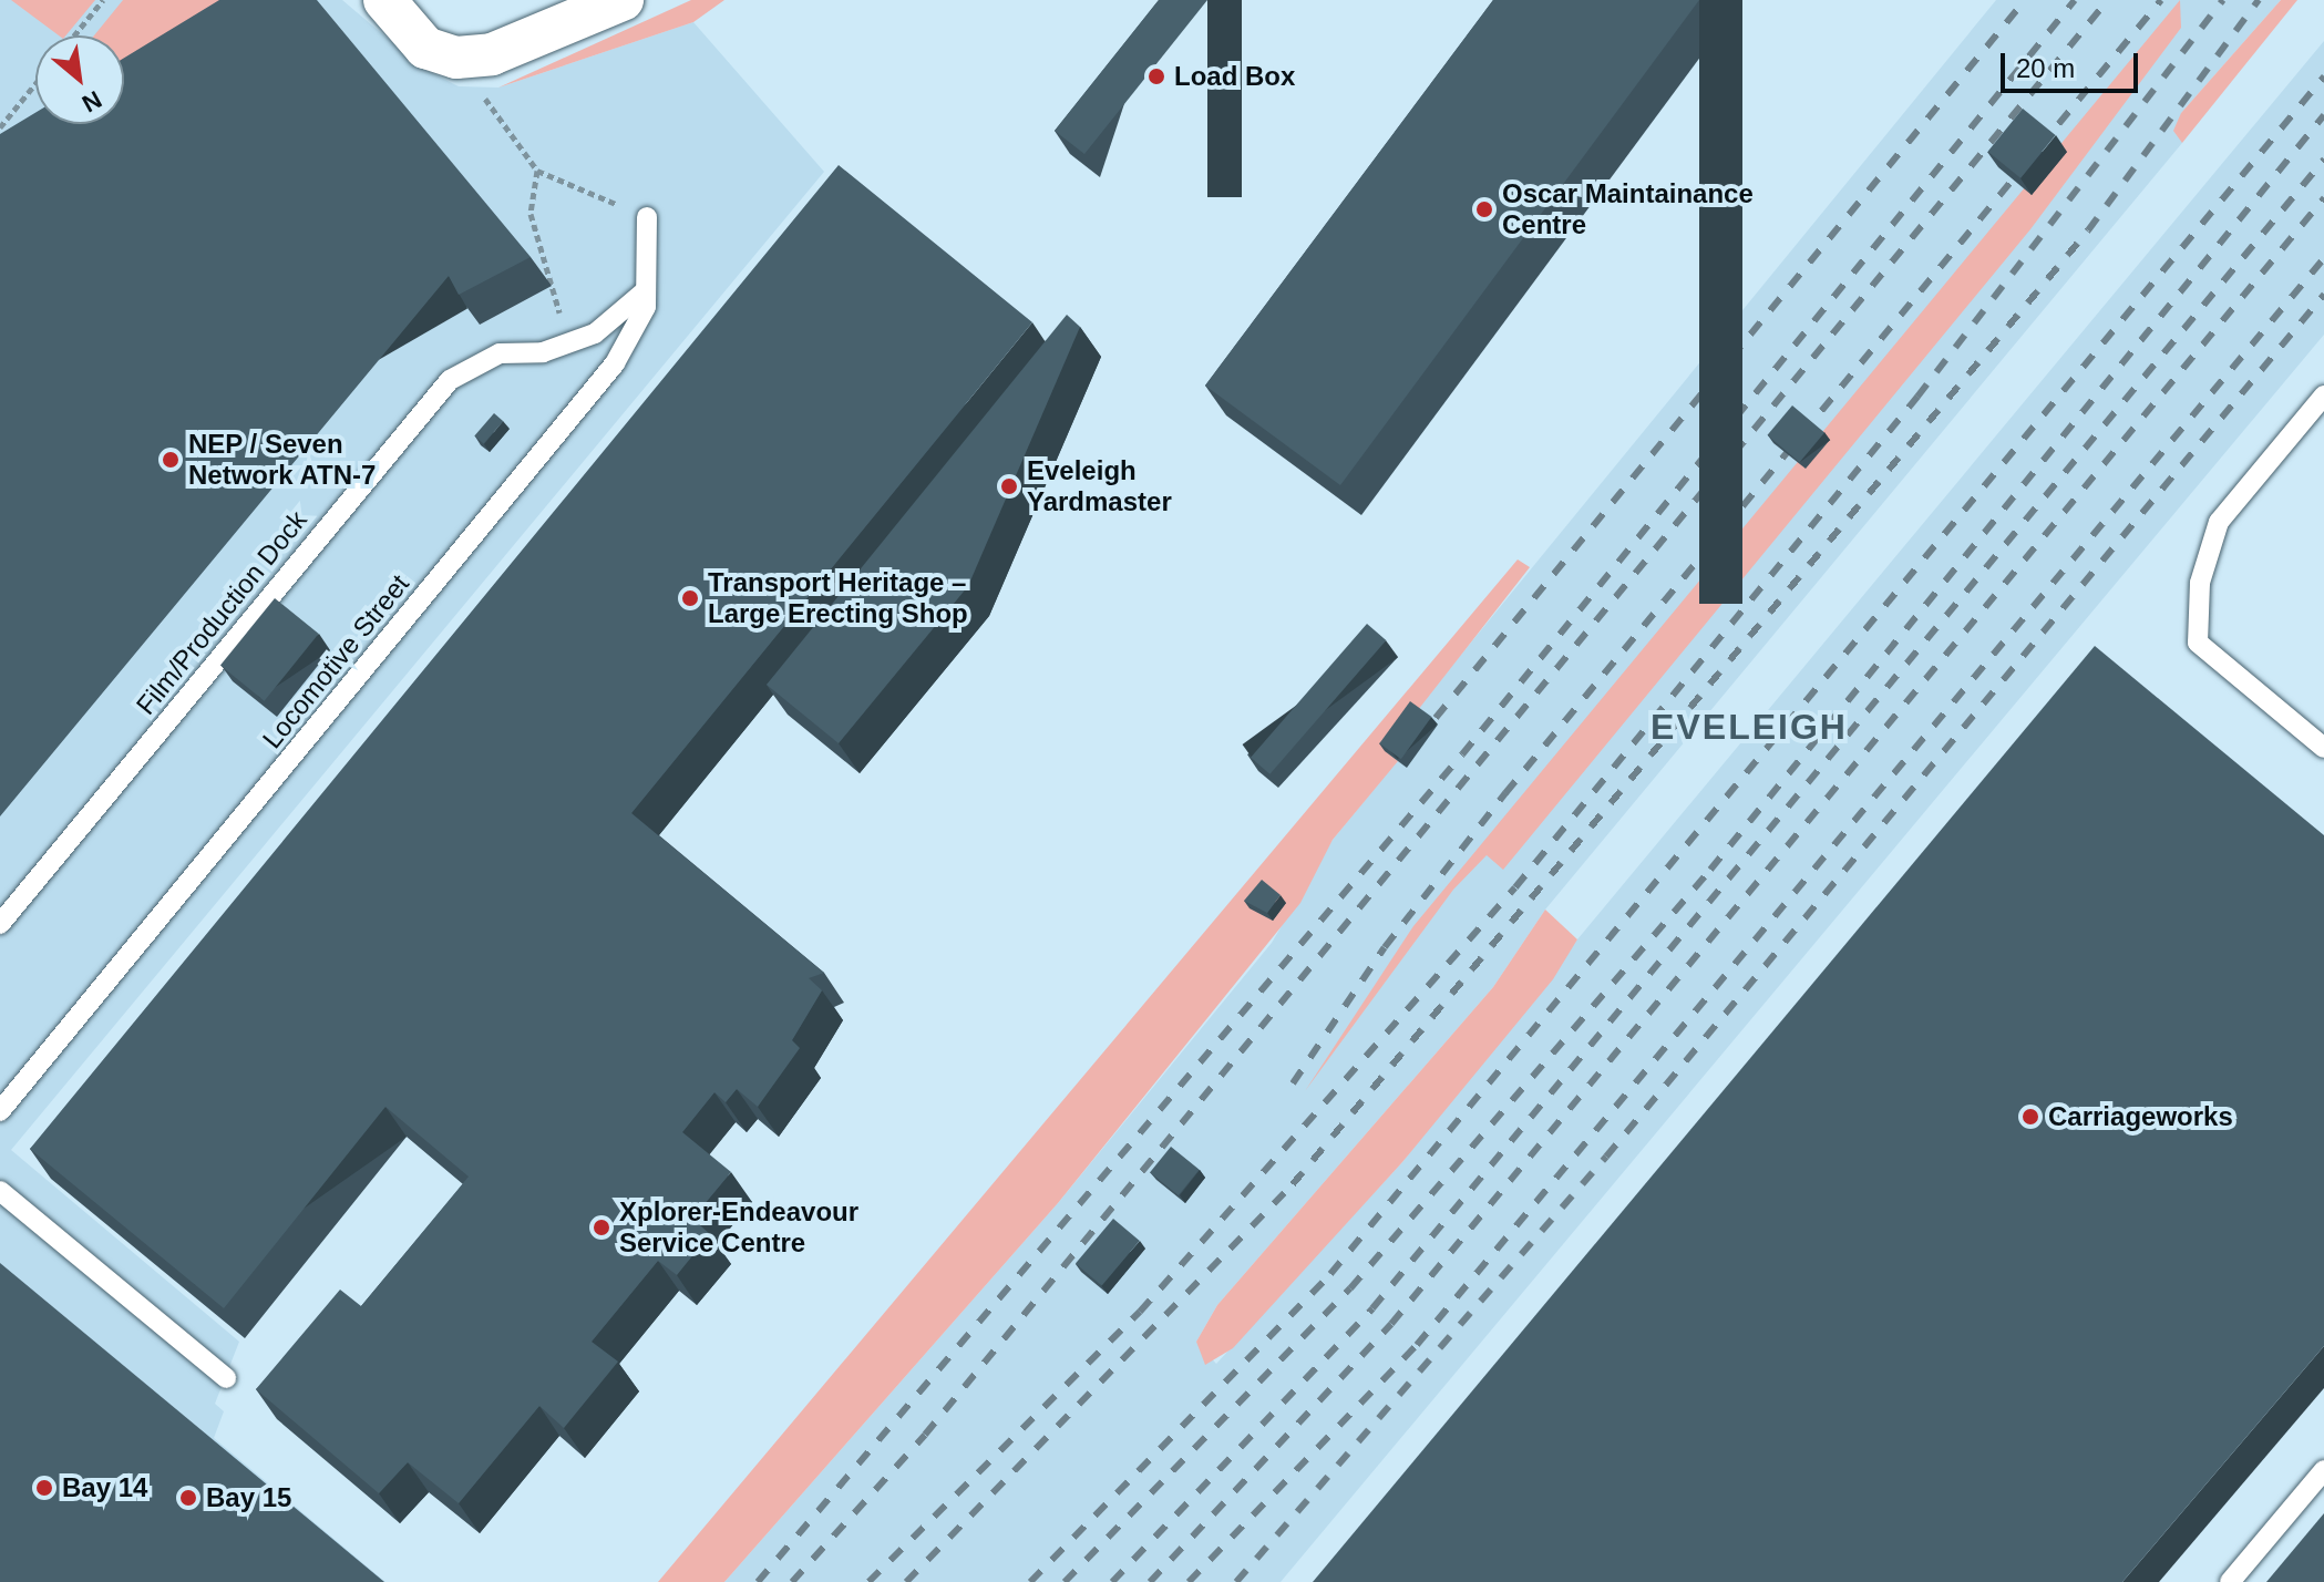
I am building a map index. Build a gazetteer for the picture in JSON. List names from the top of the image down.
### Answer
{
  "streets": {
    "lane": ["Film/Production Dock", "Locomotive Street"]
  },
  "districts": ["EVELEIGH"],
  "places": [
    "Load Box",
    "Oscar Maintainance Centre",
    "NEP / Seven Network ATN-7",
    "Eveleigh Yardmaster",
    "Transport Heritage – Large Erecting Shop",
    "Carriageworks",
    "Xplorer-Endeavour Service Centre",
    "Bay 14",
    "Bay 15"
  ],
  "scale_bar": "20 m",
  "north": "bottom right"
}
